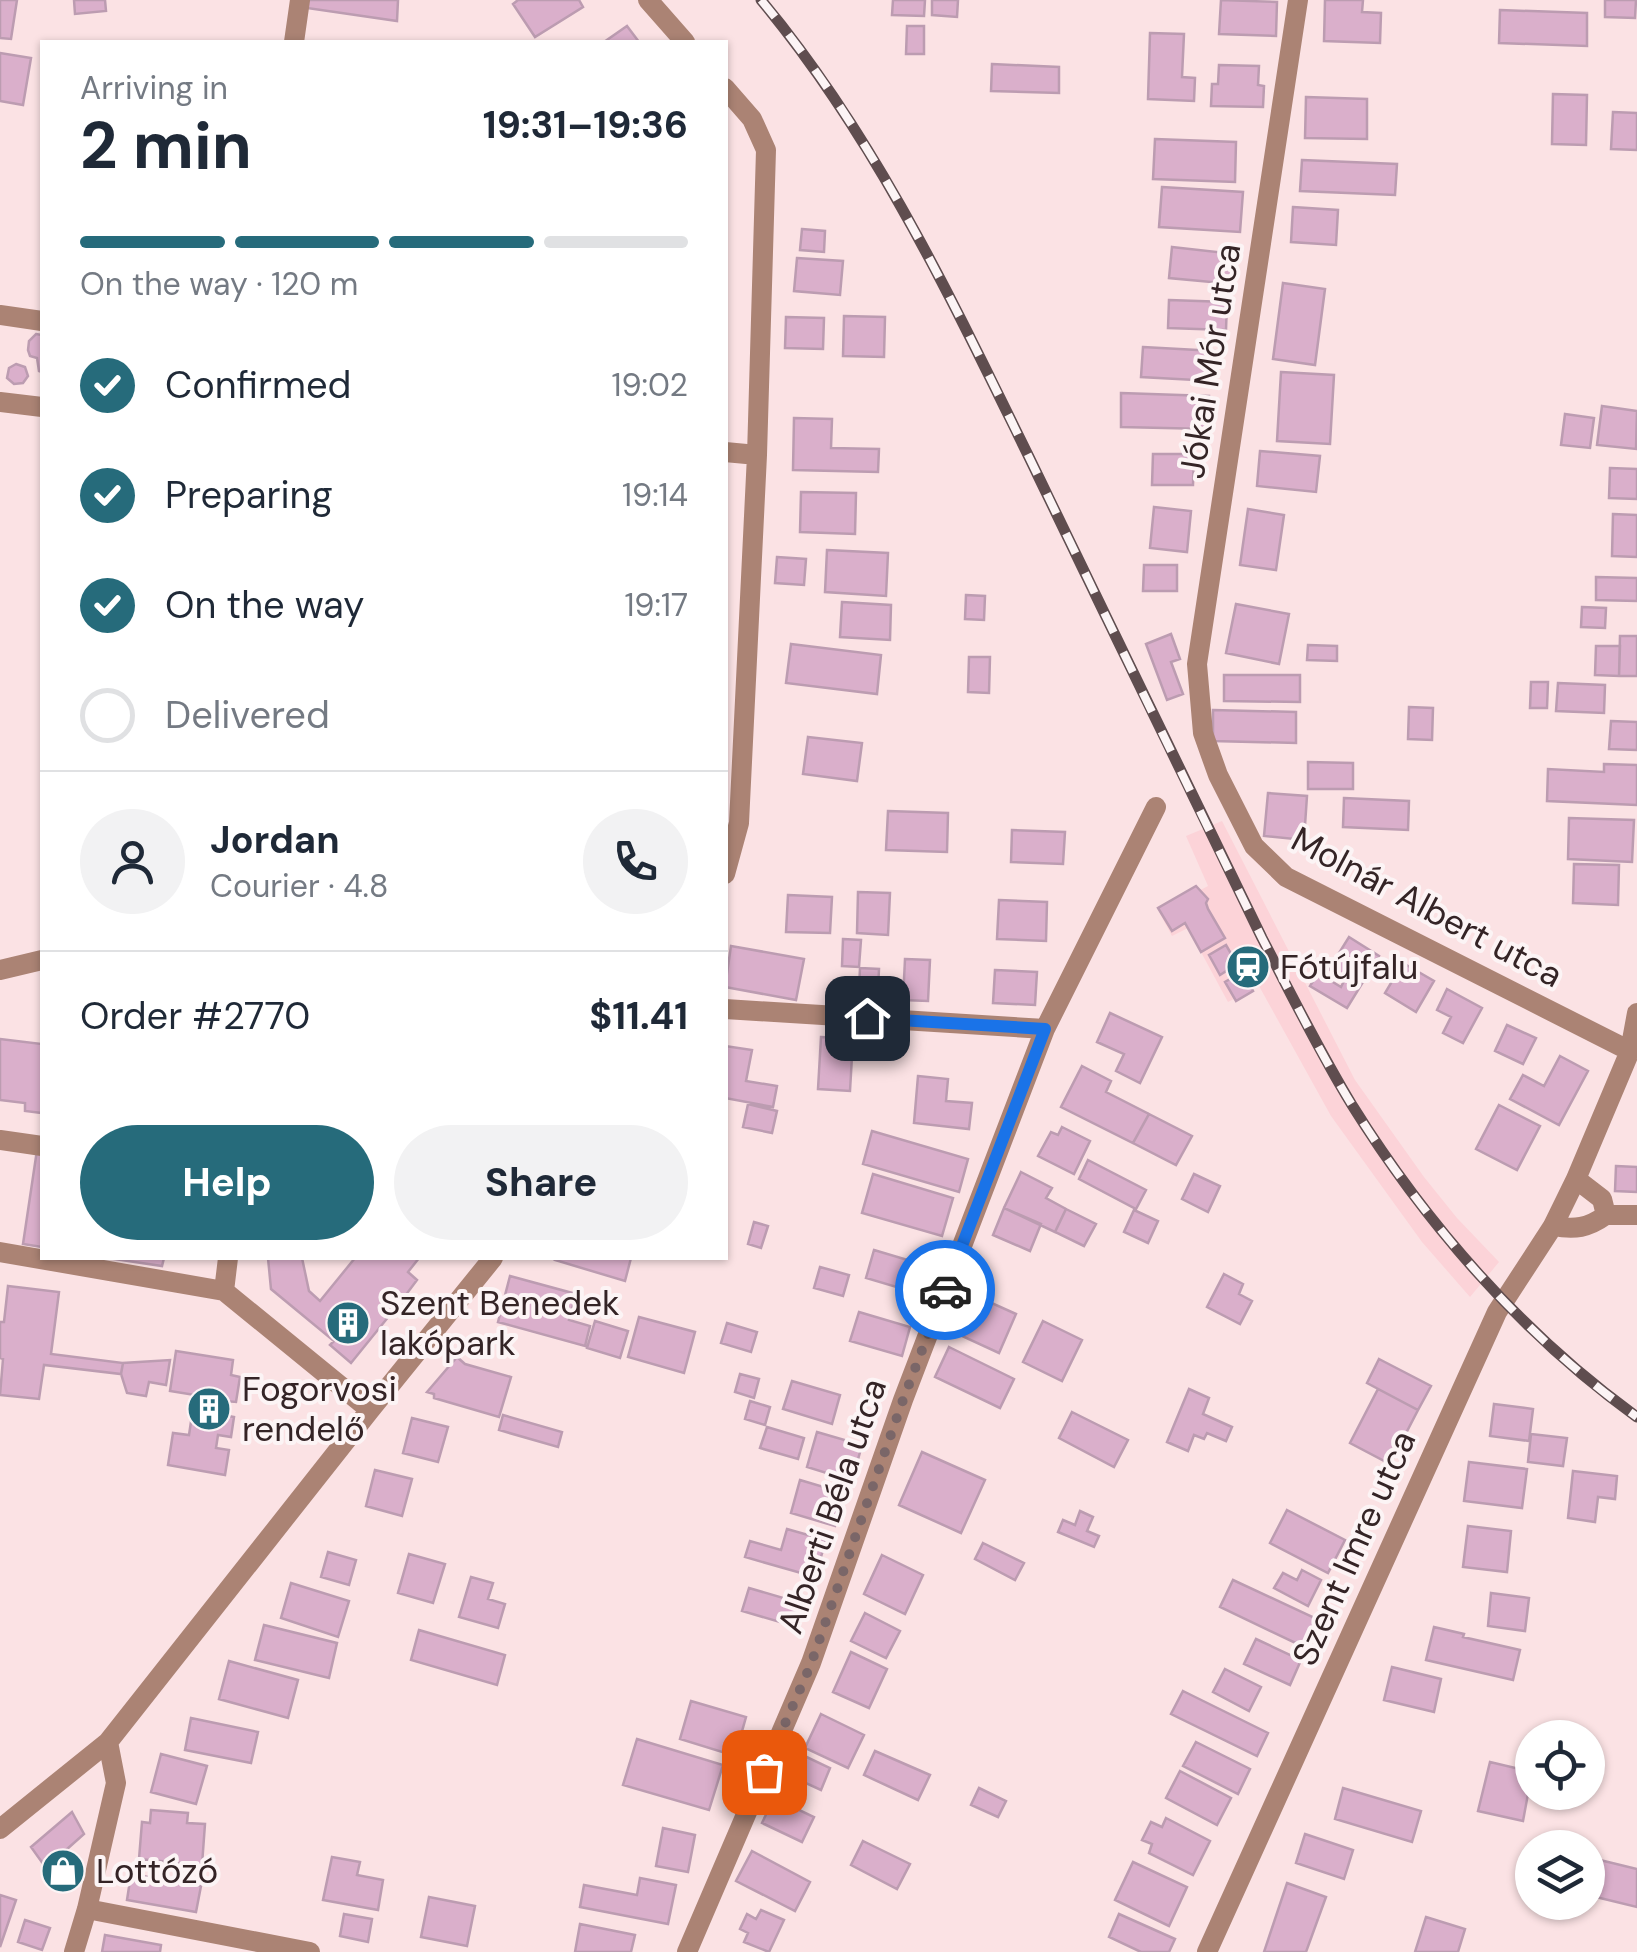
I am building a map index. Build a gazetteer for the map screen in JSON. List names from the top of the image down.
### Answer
{
  "streets": {
    "street": [
      "Jókai Mór utca",
      "Molnár Albert utca",
      "Alberti Béla utca",
      "Szent Imre utca"
    ]
  },
  "crossings": [
    ["Jókai Mór utca", "Molnár Albert utca"],
    ["Molnár Albert utca", "Szent Imre utca"]
  ],
  "places": {
    "station": ["Fótújfalu"],
    "building": ["Szent Benedek lakópark", "Fogorvosi rendelő"],
    "shop": ["Lottózó"]
  },
  "page": {
    "heading": ["2 min", "Arriving in", "19:31–19:36"],
    "panel": [
      "Jordan",
      "Courier · 4.8",
      "Order #2770",
      "$11.41"
    ],
    "bar": "On the way · 120 m",
    "list": [
      ["Confirmed", "19:02"],
      ["Preparing", "19:14"],
      ["On the way", "19:17"],
      "Delivered"
    ],
    "buttons": ["Help", "Share"]
  }
}
